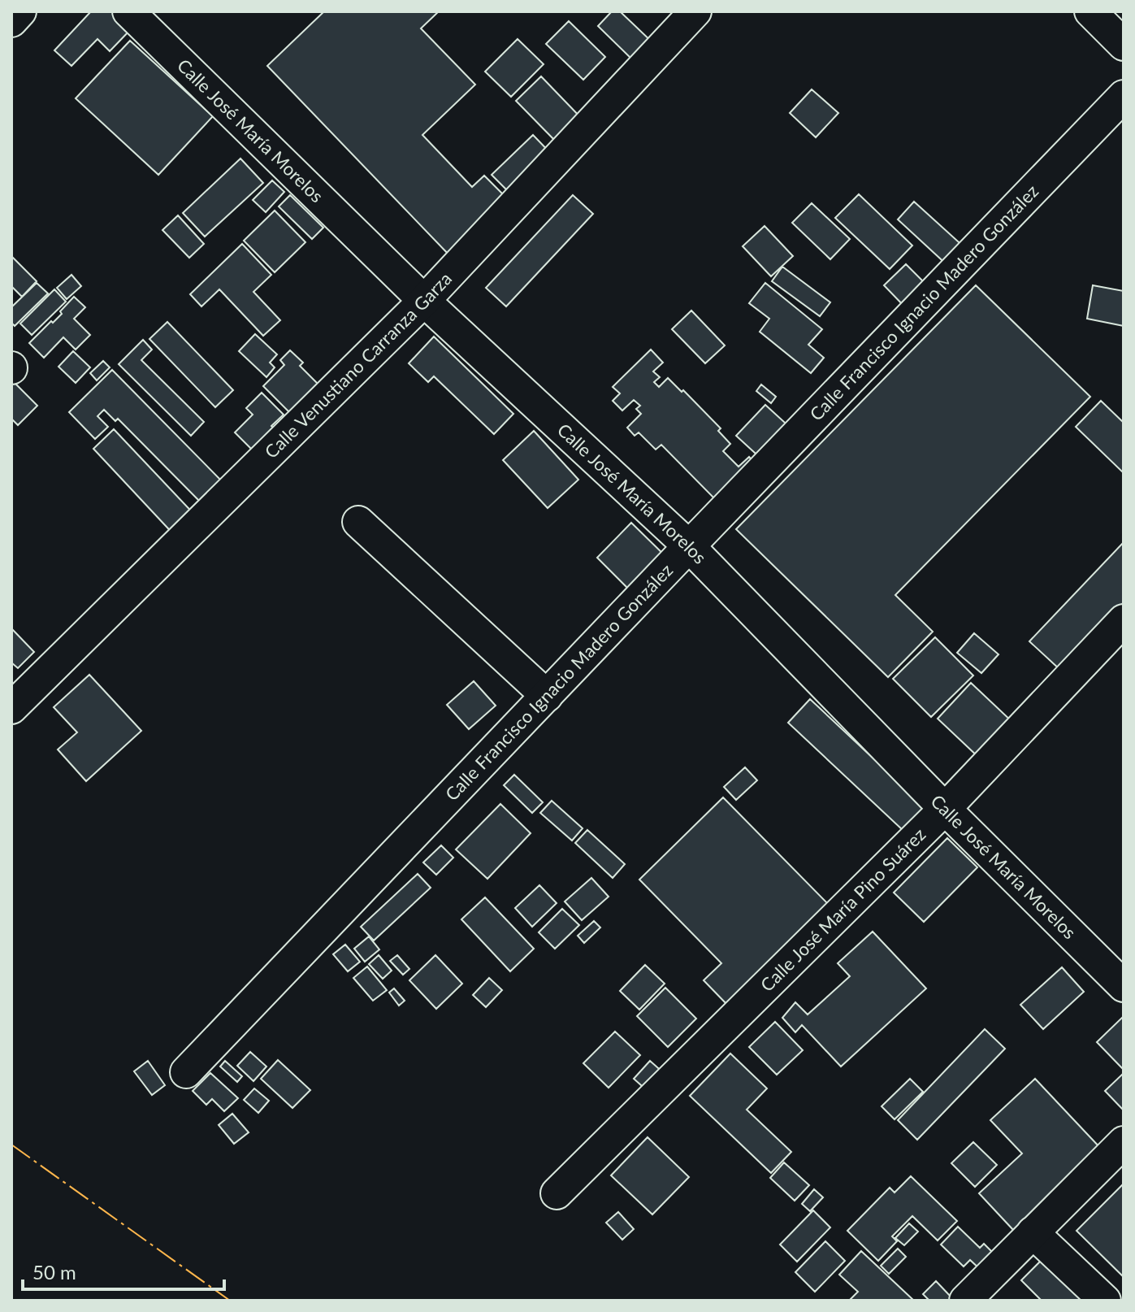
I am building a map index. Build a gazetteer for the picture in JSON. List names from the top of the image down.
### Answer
{
  "streets": {
    "street": [
      "Calle José María Morelos",
      "Calle Francisco Ignacio Madero González",
      "Calle Venustiano Carranza Garza",
      "Calle José María Pino Suárez"
    ]
  },
  "crossings": [
    ["Calle José María Morelos", "Calle Francisco Ignacio Madero González"],
    ["Calle José María Morelos", "Calle Venustiano Carranza Garza"],
    ["Calle José María Morelos", "Calle José María Pino Suárez"]
  ],
  "scale_bar": "50 m"
}
